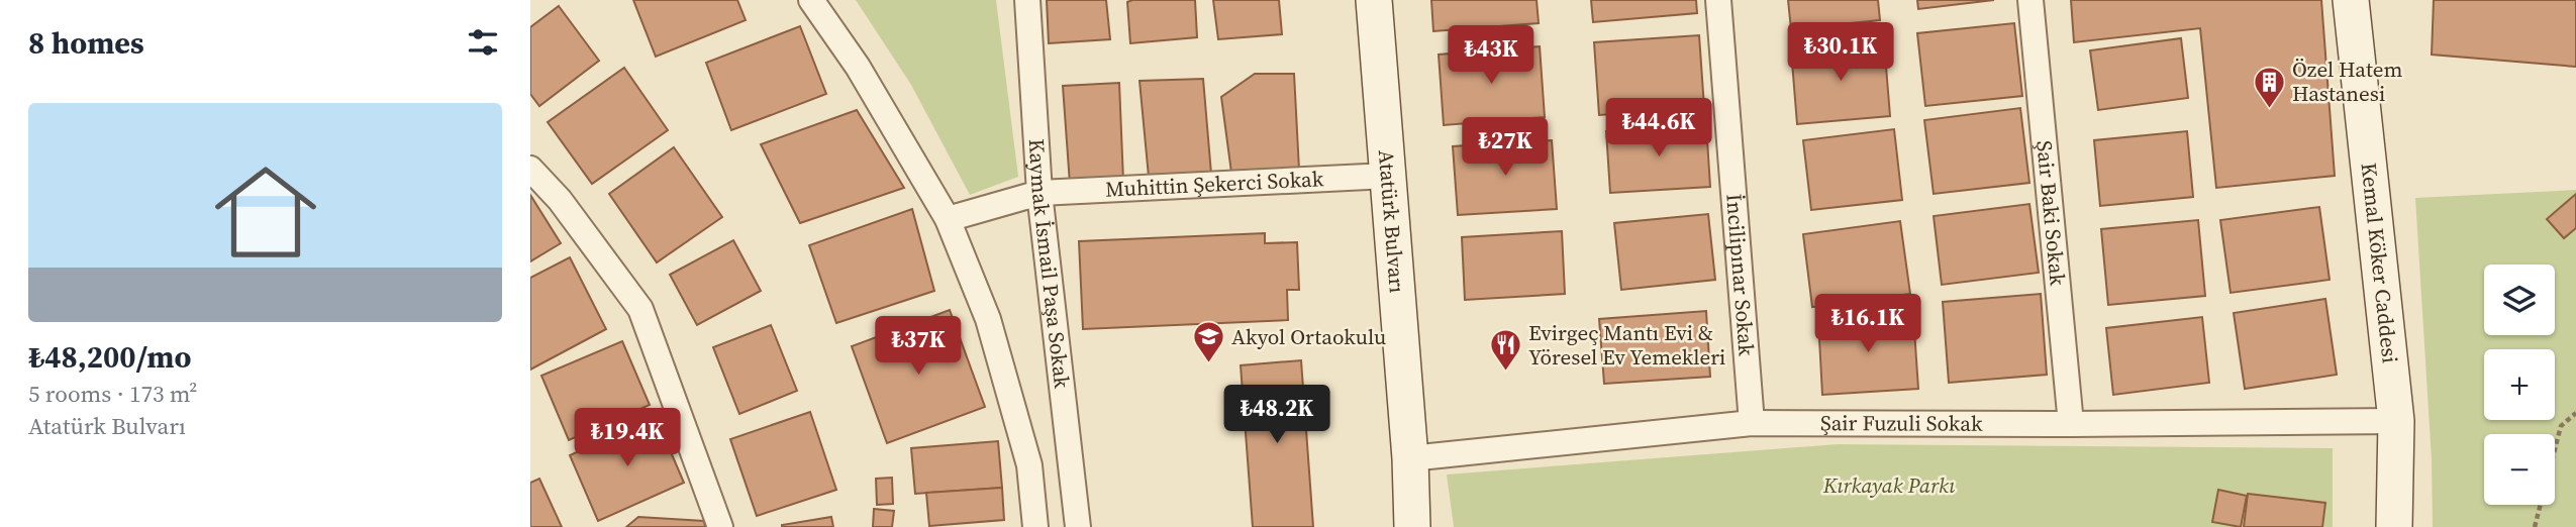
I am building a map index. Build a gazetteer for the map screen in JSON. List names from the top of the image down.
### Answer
{
  "streets": {
    "main road": ["Atatürk Bulvarı", "Kemal Köker Caddesi"],
    "street": [
      "Muhittin Şekerci Sokak",
      "Şair Baki Sokak",
      "Kaymak İsmail Paşa Sokak",
      "İncilipınar Sokak",
      "Şair Fuzuli Sokak"
    ]
  },
  "crossings": [
    ["Muhittin Şekerci Sokak", "Atatürk Bulvarı"],
    ["Muhittin Şekerci Sokak", "Kaymak İsmail Paşa Sokak"],
    ["Şair Baki Sokak", "Şair Fuzuli Sokak"],
    ["Atatürk Bulvarı", "Şair Fuzuli Sokak"],
    ["Kemal Köker Caddesi", "Şair Fuzuli Sokak"],
    ["İncilipınar Sokak", "Şair Fuzuli Sokak"]
  ],
  "parks": ["Kırkayak Parkı"],
  "places": {
    "building": ["Özel Hatem Hastanesi"],
    "school or university": ["Akyol Ortaokulu"],
    "restaurant": ["Evirgeç Mantı Evi & Yöresel Ev Yemekleri"]
  },
  "page": {
    "heading": "8 homes",
    "price": [
      "₺30.1K",
      "₺43K",
      "₺44.6K",
      "₺27K",
      "₺16.1K",
      "₺37K",
      "₺48.2K",
      "₺19.4K"
    ],
    "list": [
      {
        "name": "₺48,200/mo",
        "note": "5 rooms · 173 m² · Atatürk Bulvarı"
      }
    ],
    "map_buttons": ["+", "−"]
  }
}
